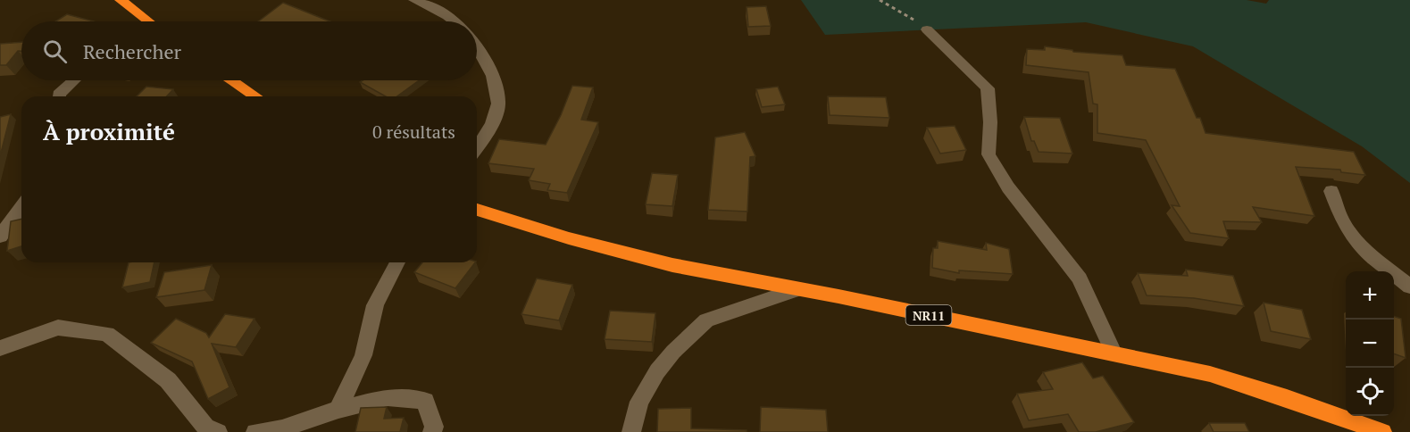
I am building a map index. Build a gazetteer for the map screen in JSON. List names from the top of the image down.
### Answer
{
  "streets": {
    "highway": ["NR11"]
  },
  "page": {
    "search": "Rechercher",
    "heading": ["À proximité", "0 résultats"],
    "map_buttons": ["+", "−"]
  }
}
